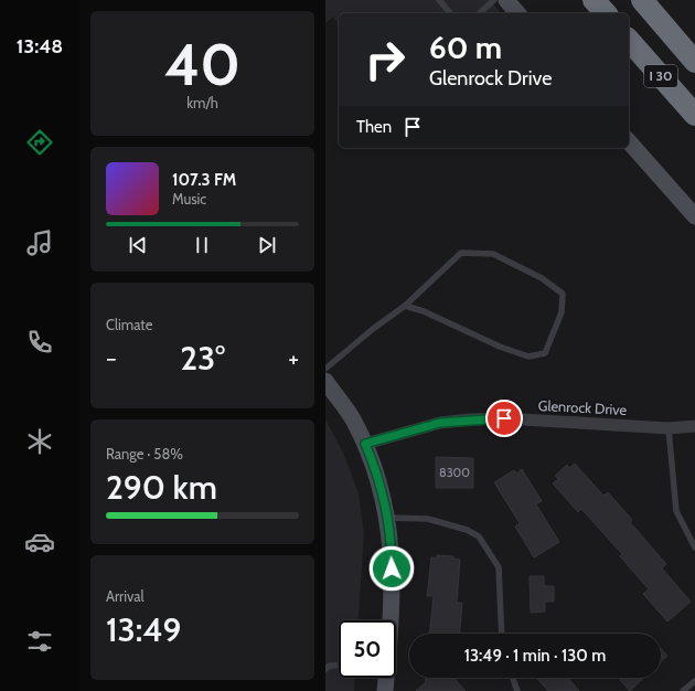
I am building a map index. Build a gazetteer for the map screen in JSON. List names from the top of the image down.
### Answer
{
  "streets": {
    "highway": ["I 30"],
    "street": ["Glenrock Drive"]
  },
  "house_numbers": ["8300"],
  "page": {
    "tabs": "13:48",
    "tile": [
      ["40", "km/h"],
      "Climate",
      ["Range · 58%", "290 km"],
      ["Arrival", "13:49"]
    ],
    "turn": ["60 m", "Glenrock Drive"],
    "then": "Then",
    "song": ["107.3 FM", "Music"],
    "heat": ["−", "23°", "+"],
    "limit": "50",
    "trip": "13:49 · 1 min · 130 m"
  }
}
